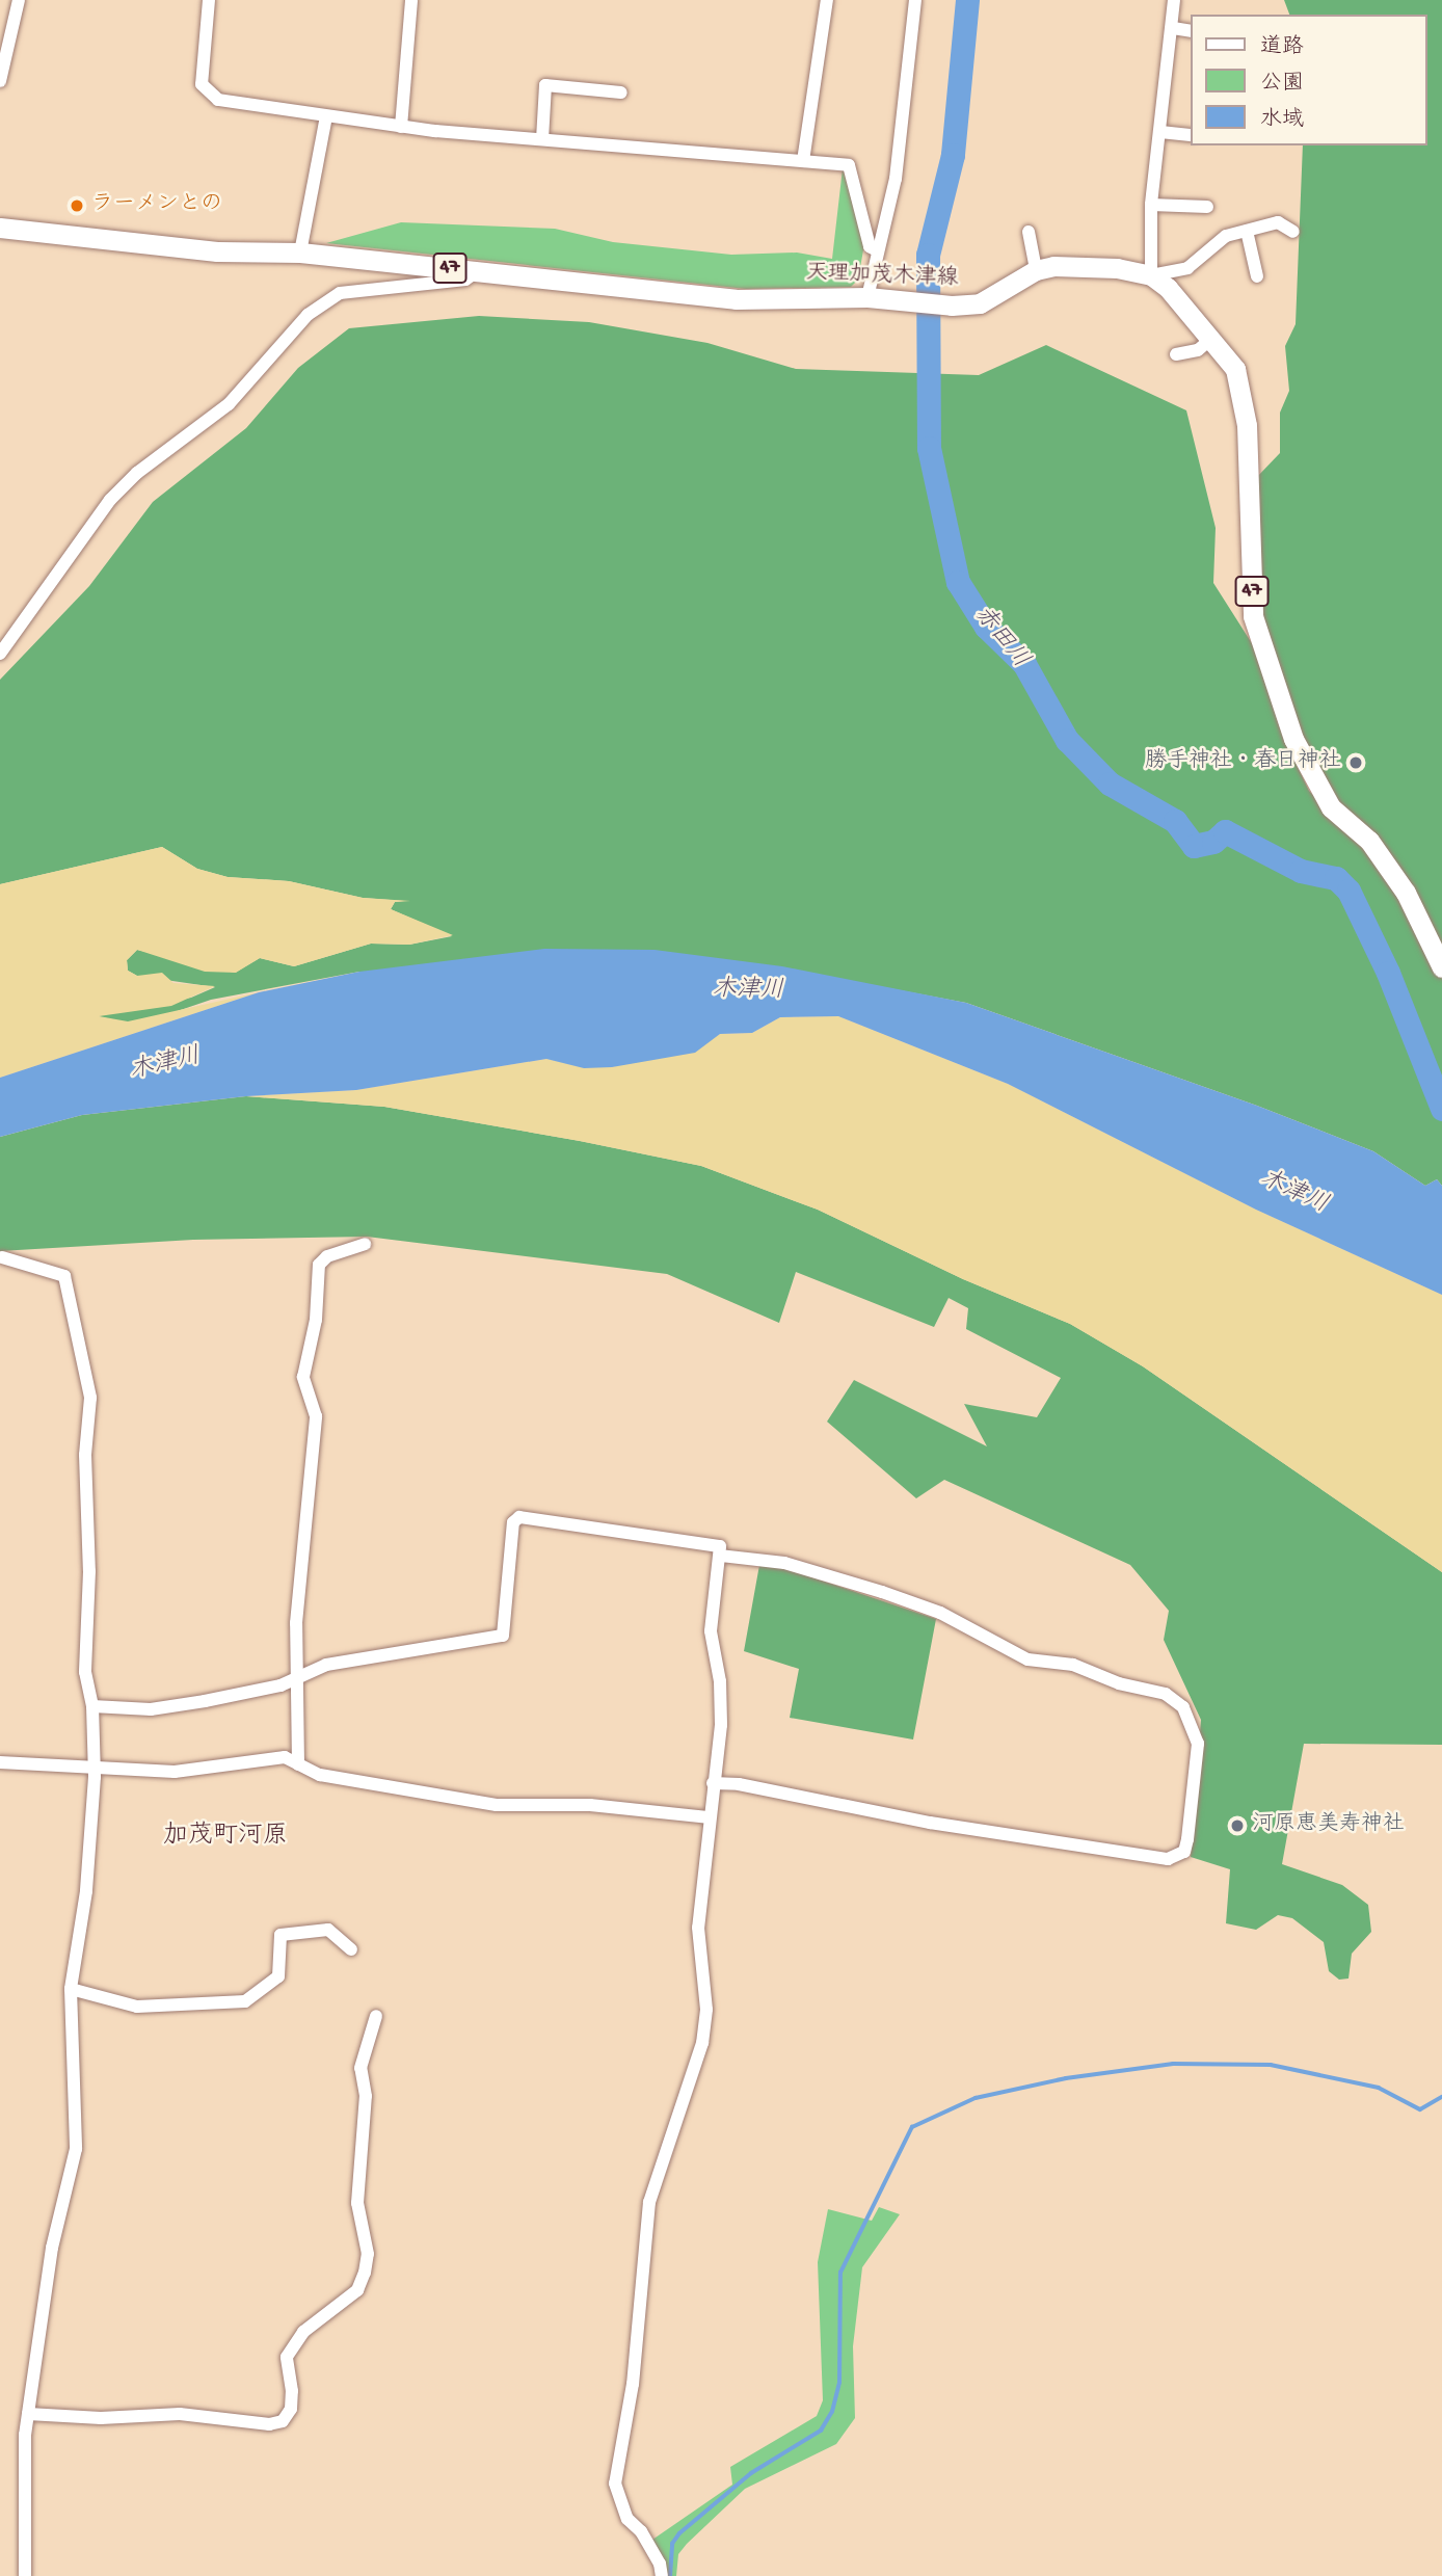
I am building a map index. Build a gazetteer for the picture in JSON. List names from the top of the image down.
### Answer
{
  "streets": {
    "main road": ["47", "天理加茂木津線"]
  },
  "crossings": [
    ["47", "天理加茂木津線"]
  ],
  "districts": ["加茂町河原"],
  "water": ["赤田川", "木津川"],
  "places": ["ラーメンとの", "勝手神社・春日神社", "河原恵美寿神社"],
  "legend": ["道路", "公園", "水域"]
}
